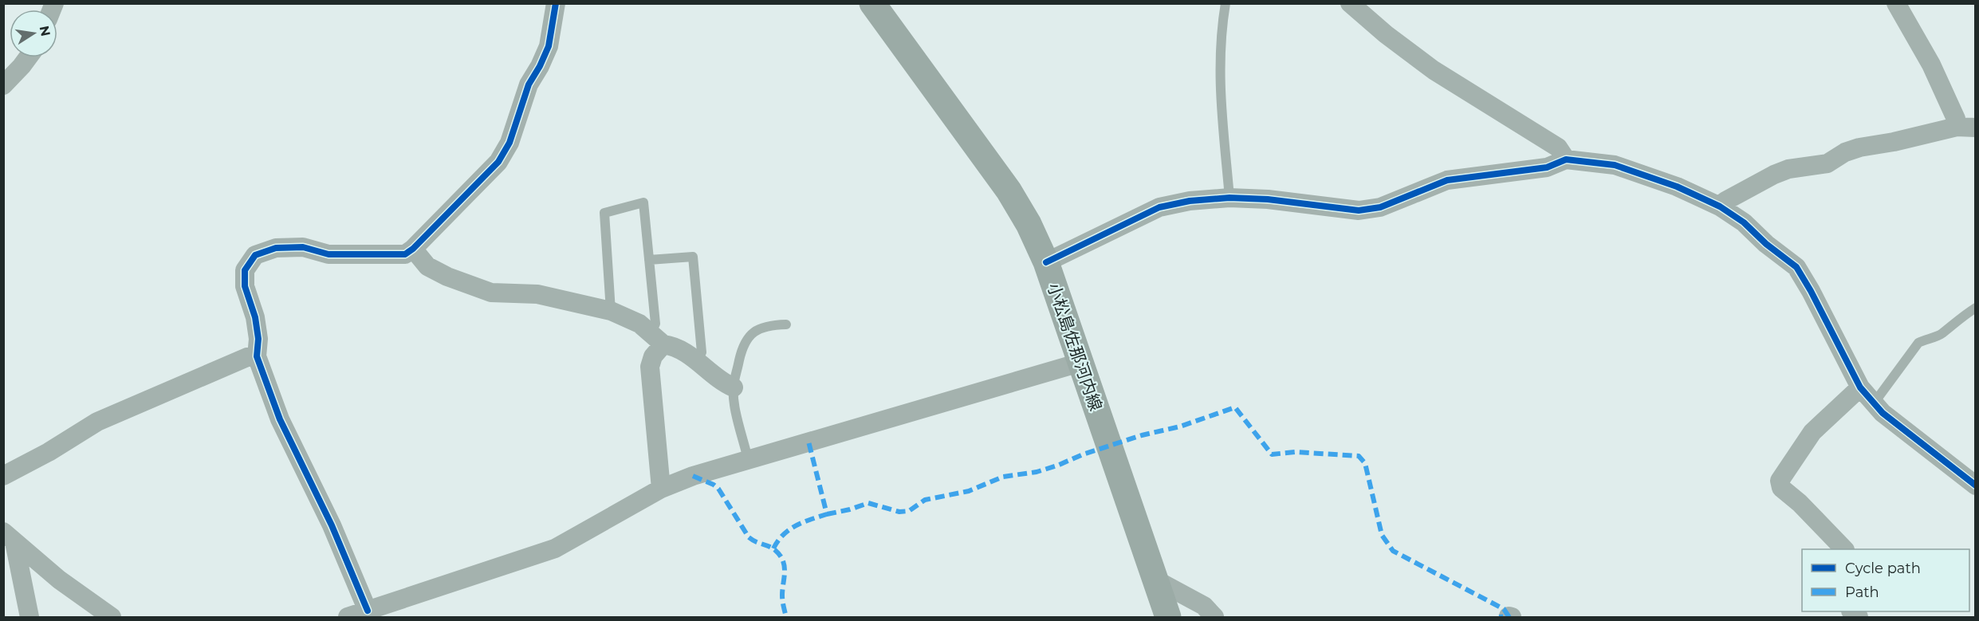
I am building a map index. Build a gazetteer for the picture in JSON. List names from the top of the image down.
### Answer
{
  "streets": {
    "main road": ["小松島佐那河内線"]
  },
  "legend": ["Cycle path", "Path"],
  "north": "right"
}
